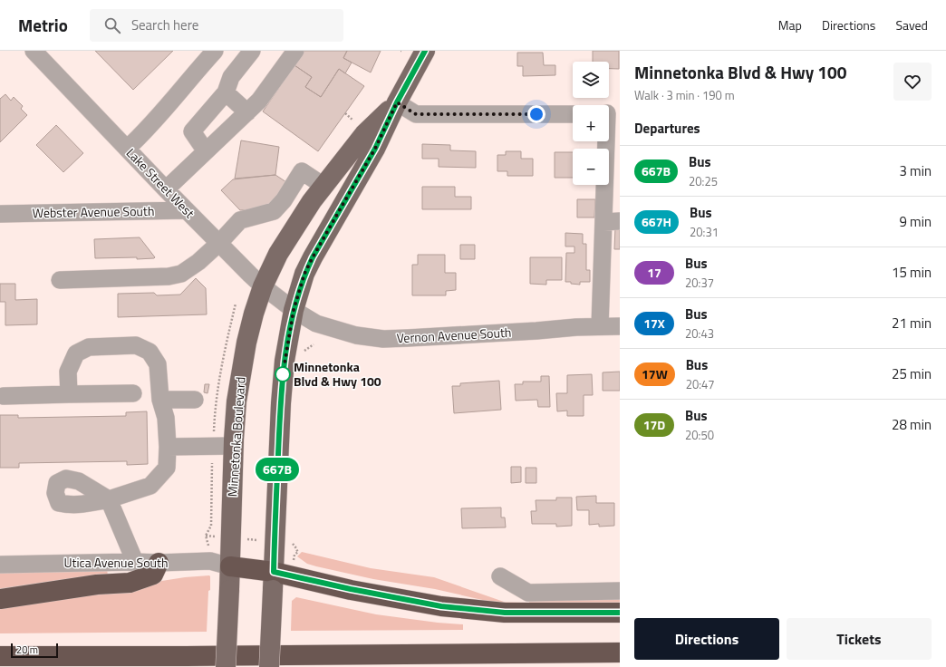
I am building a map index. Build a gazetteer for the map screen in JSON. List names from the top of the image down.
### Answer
{
  "streets": {
    "main road": ["Minnetonka Boulevard"],
    "street": [
      "Lake Street West",
      "Webster Avenue South",
      "Vernon Avenue South",
      "Utica Avenue South"
    ]
  },
  "crossings": [
    ["Lake Street West", "Webster Avenue South"],
    ["Lake Street West", "Vernon Avenue South"],
    ["Lake Street West", "Minnetonka Boulevard"],
    ["Vernon Avenue South", "Minnetonka Boulevard"],
    ["Minnetonka Boulevard", "Utica Avenue South"]
  ],
  "places": ["Minnetonka Blvd & Hwy 100"],
  "lines": ["bus line 667B"],
  "scale_bar": "20 m",
  "page": {
    "header": "Metrio",
    "search": "Search here",
    "nav": ["Map", "Directions", "Saved"],
    "on_map": "667B",
    "heading": [
      ["Minnetonka Blvd & Hwy 100", "Walk · 3 min · 190 m"],
      "Departures"
    ],
    "map_buttons": ["+", "−"],
    "list": [
      {
        "mark": "667B",
        "name": "Bus",
        "note": "20:25",
        "value": "3 min"
      },
      {
        "mark": "667H",
        "name": "Bus",
        "note": "20:31",
        "value": "9 min"
      },
      {
        "mark": "17",
        "name": "Bus",
        "note": "20:37",
        "value": "15 min"
      },
      {
        "mark": "17X",
        "name": "Bus",
        "note": "20:43",
        "value": "21 min"
      },
      {
        "mark": "17W",
        "name": "Bus",
        "note": "20:47",
        "value": "25 min"
      },
      {
        "mark": "17D",
        "name": "Bus",
        "note": "20:50",
        "value": "28 min"
      }
    ],
    "buttons": ["Directions", "Tickets"],
    "scale": "20 m"
  }
}
